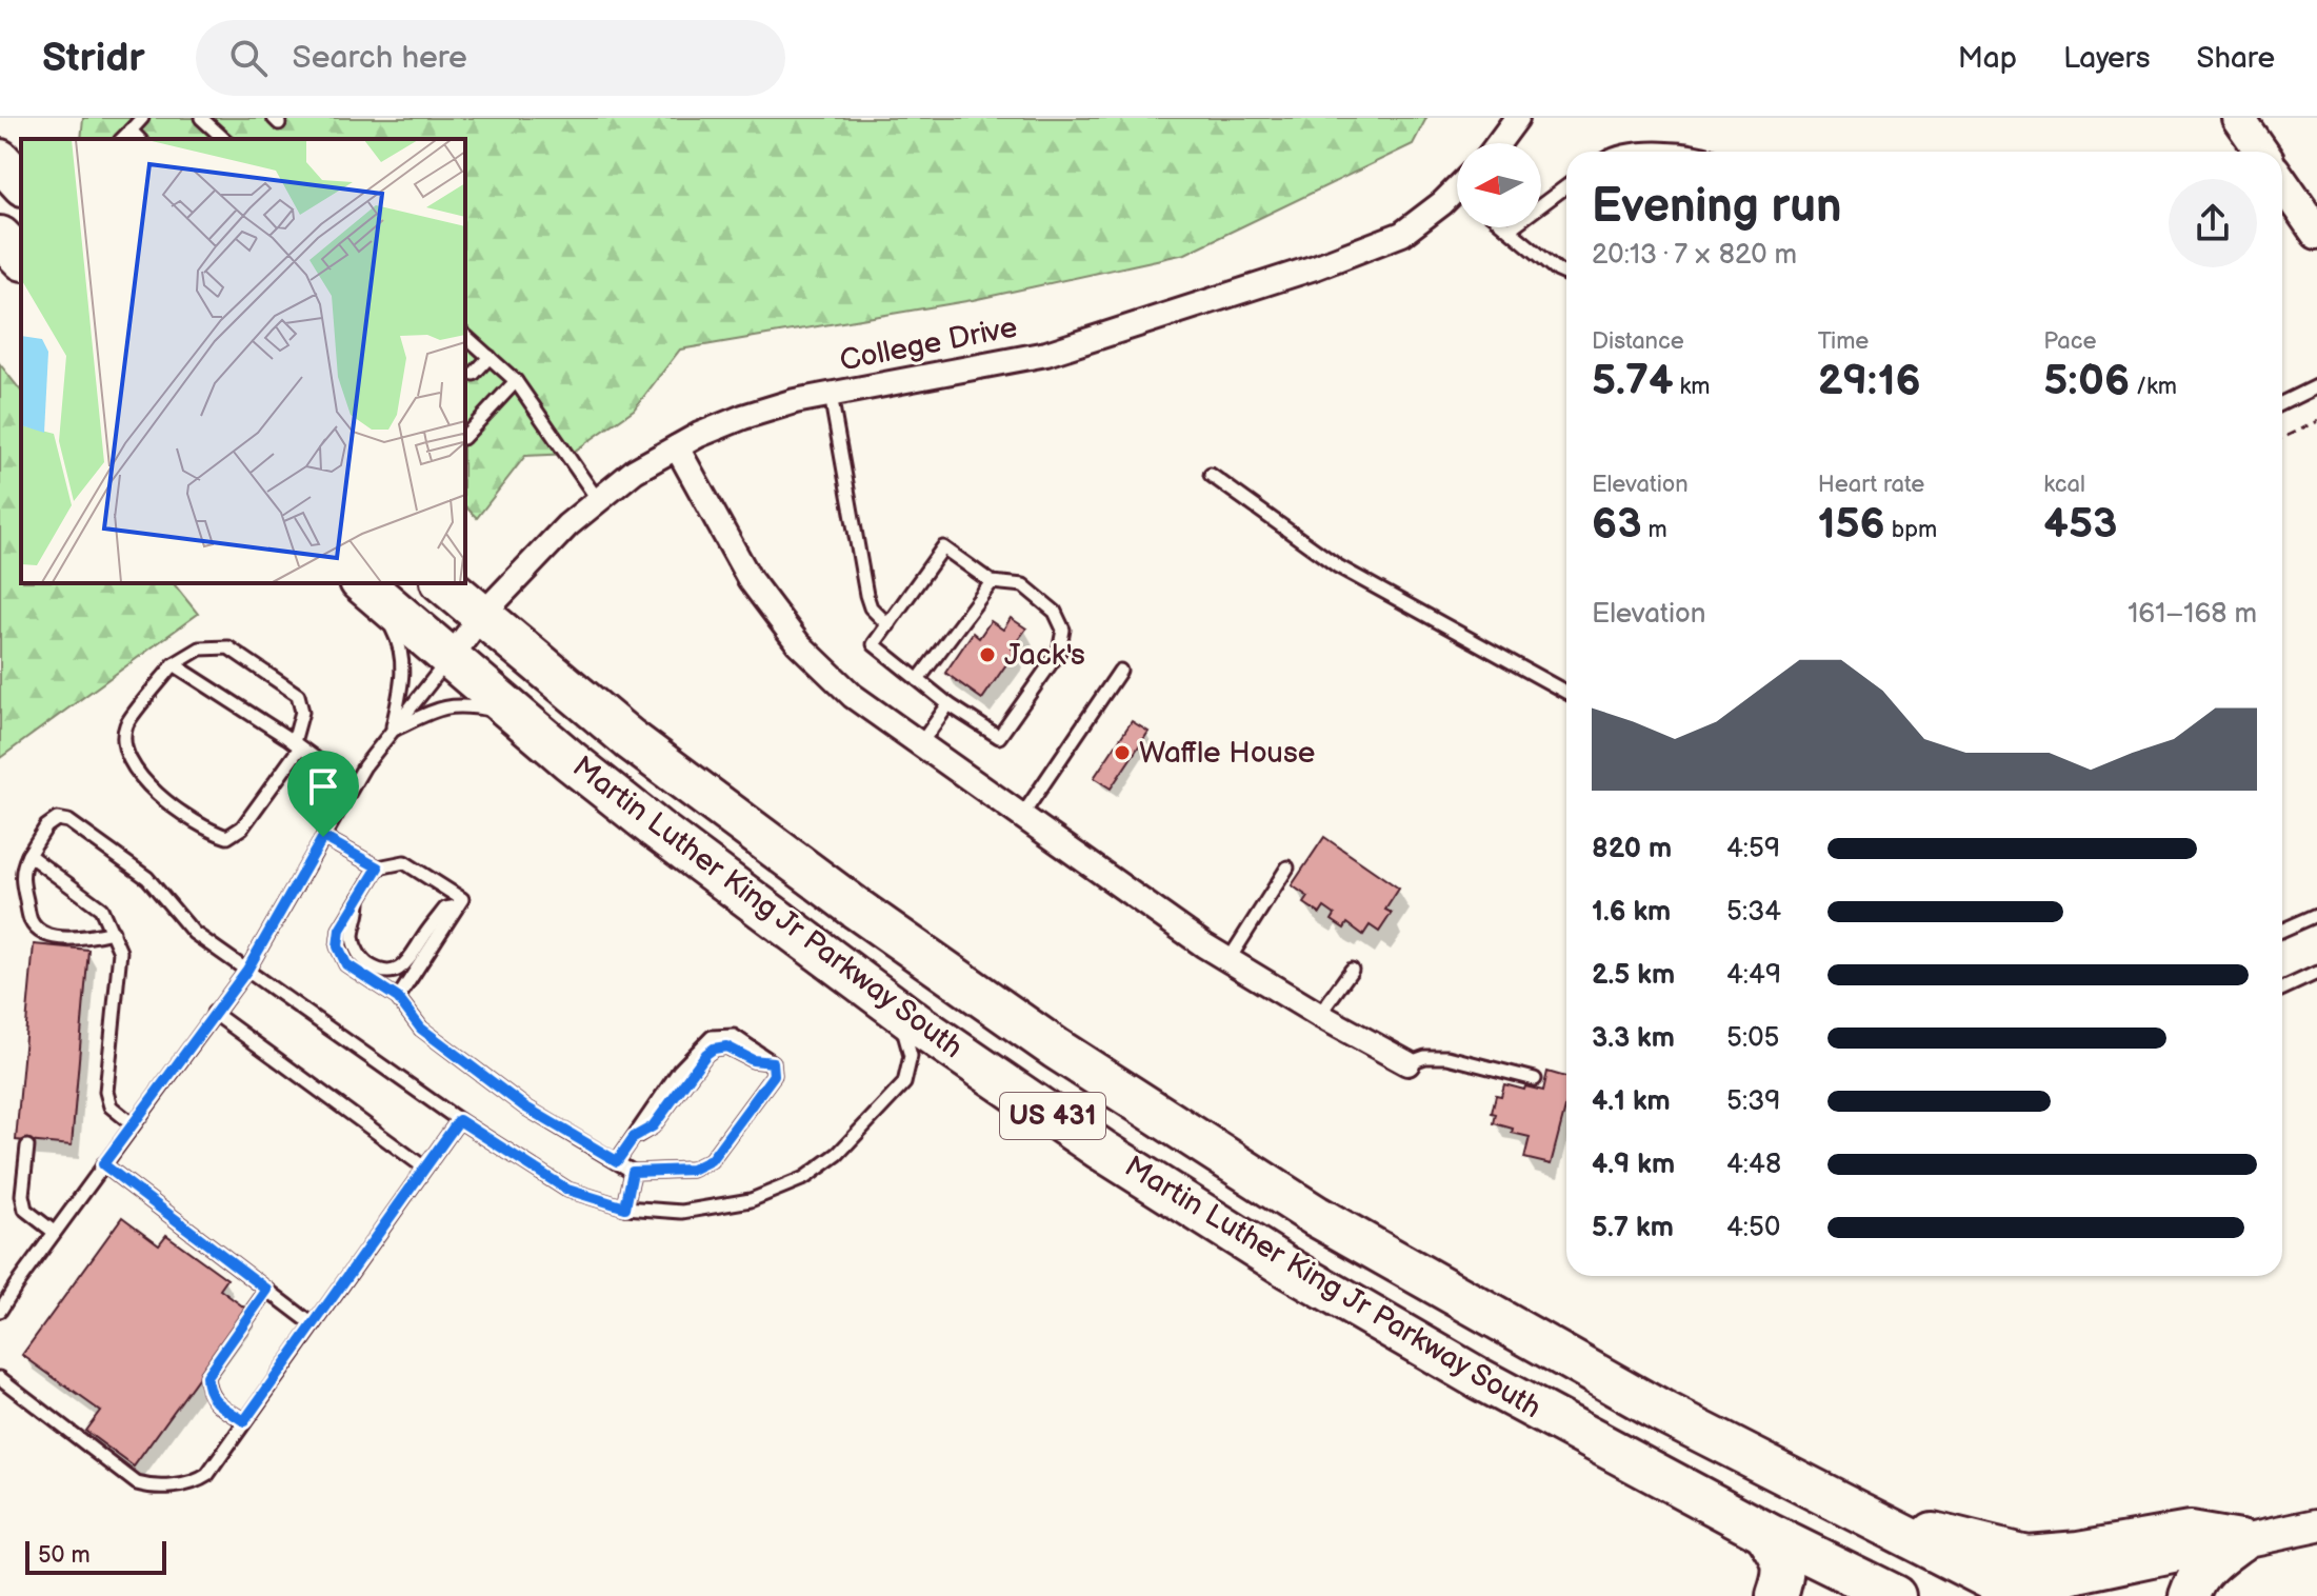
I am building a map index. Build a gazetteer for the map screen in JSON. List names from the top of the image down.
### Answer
{
  "streets": {
    "highway": ["Martin Luther King Jr Parkway South", "US 431"],
    "street": ["College Drive"]
  },
  "crossings": [
    ["College Drive", "Martin Luther King Jr Parkway South"],
    ["Martin Luther King Jr Parkway South", "US 431"]
  ],
  "places": ["Jack's", "Waffle House"],
  "scale_bar": "50 m",
  "north": "left",
  "page": {
    "header": "Stridr",
    "search": "Search here",
    "nav": ["Map", "Layers", "Share"],
    "heading": ["Evening run", "20:13 · 7 × 820 m"],
    "stats": [
      ["Distance", "5.74 km"],
      ["Time", "29:16"],
      ["Pace", "5:06 /km"],
      ["Elevation", "63 m"],
      ["Heart rate", "156 bpm"],
      ["kcal", "453"]
    ],
    "chart": ["Elevation", "161–168 m"],
    "list": [
      {
        "name": "820 m",
        "note": "4:59"
      },
      {
        "name": "1.6 km",
        "note": "5:34"
      },
      {
        "name": "2.5 km",
        "note": "4:49"
      },
      {
        "name": "3.3 km",
        "note": "5:05"
      },
      {
        "name": "4.1 km",
        "note": "5:39"
      },
      {
        "name": "4.9 km",
        "note": "4:48"
      },
      {
        "name": "5.7 km",
        "note": "4:50"
      }
    ],
    "scale": "50 m"
  }
}
